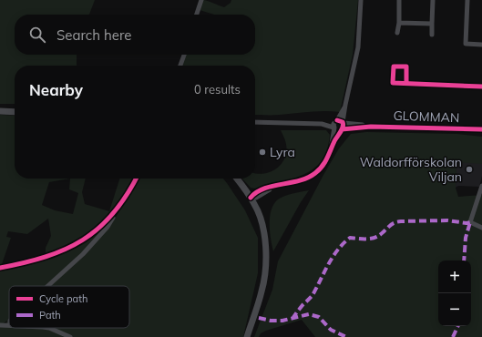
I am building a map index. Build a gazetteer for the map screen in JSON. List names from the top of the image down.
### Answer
{
  "streets": {
    "street": ["GLOMMAN"]
  },
  "places": ["Lyra", "Waldorfförskolan Viljan"],
  "legend": ["Cycle path", "Path"],
  "page": {
    "search": "Search here",
    "heading": ["Nearby", "0 results"],
    "map_buttons": ["+", "−"]
  }
}
